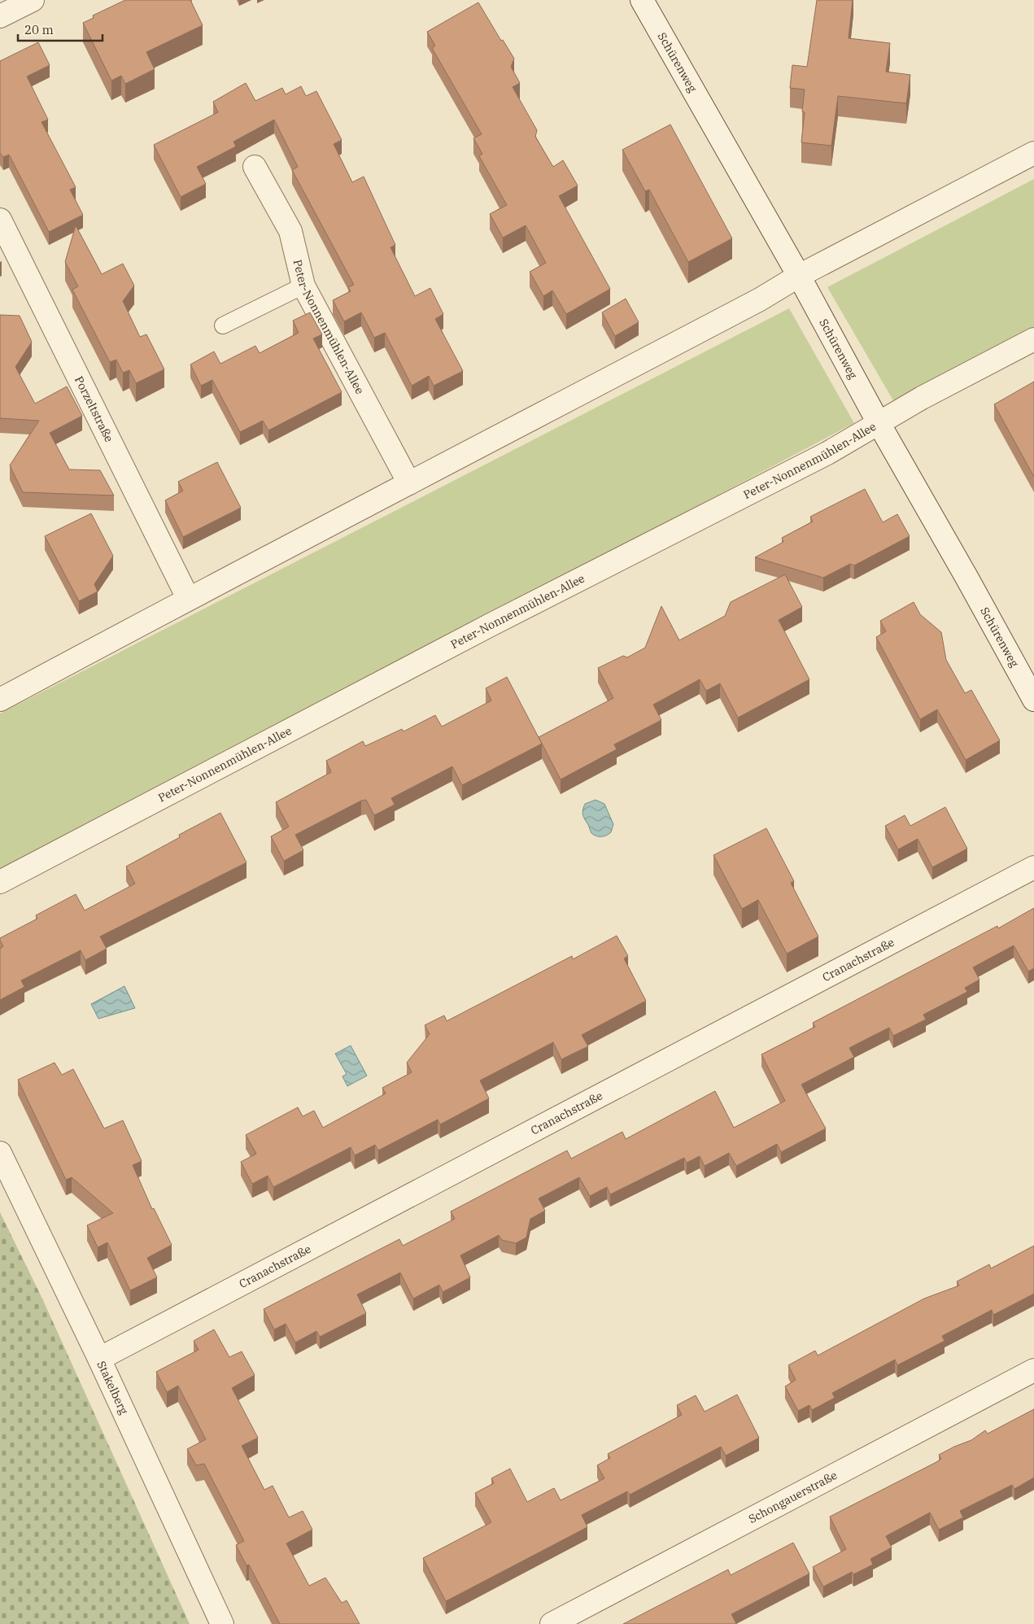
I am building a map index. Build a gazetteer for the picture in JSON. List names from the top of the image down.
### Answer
{
  "streets": {
    "street": [
      "Schürenweg",
      "Peter-Nonnenmühlen-Allee",
      "Porzeltstraße",
      "Cranachstraße",
      "Stakelberg",
      "Schongauerstraße"
    ]
  },
  "crossings": [
    ["Schürenweg", "Peter-Nonnenmühlen-Allee"],
    ["Cranachstraße", "Stakelberg"]
  ],
  "scale_bar": "20 m"
}
